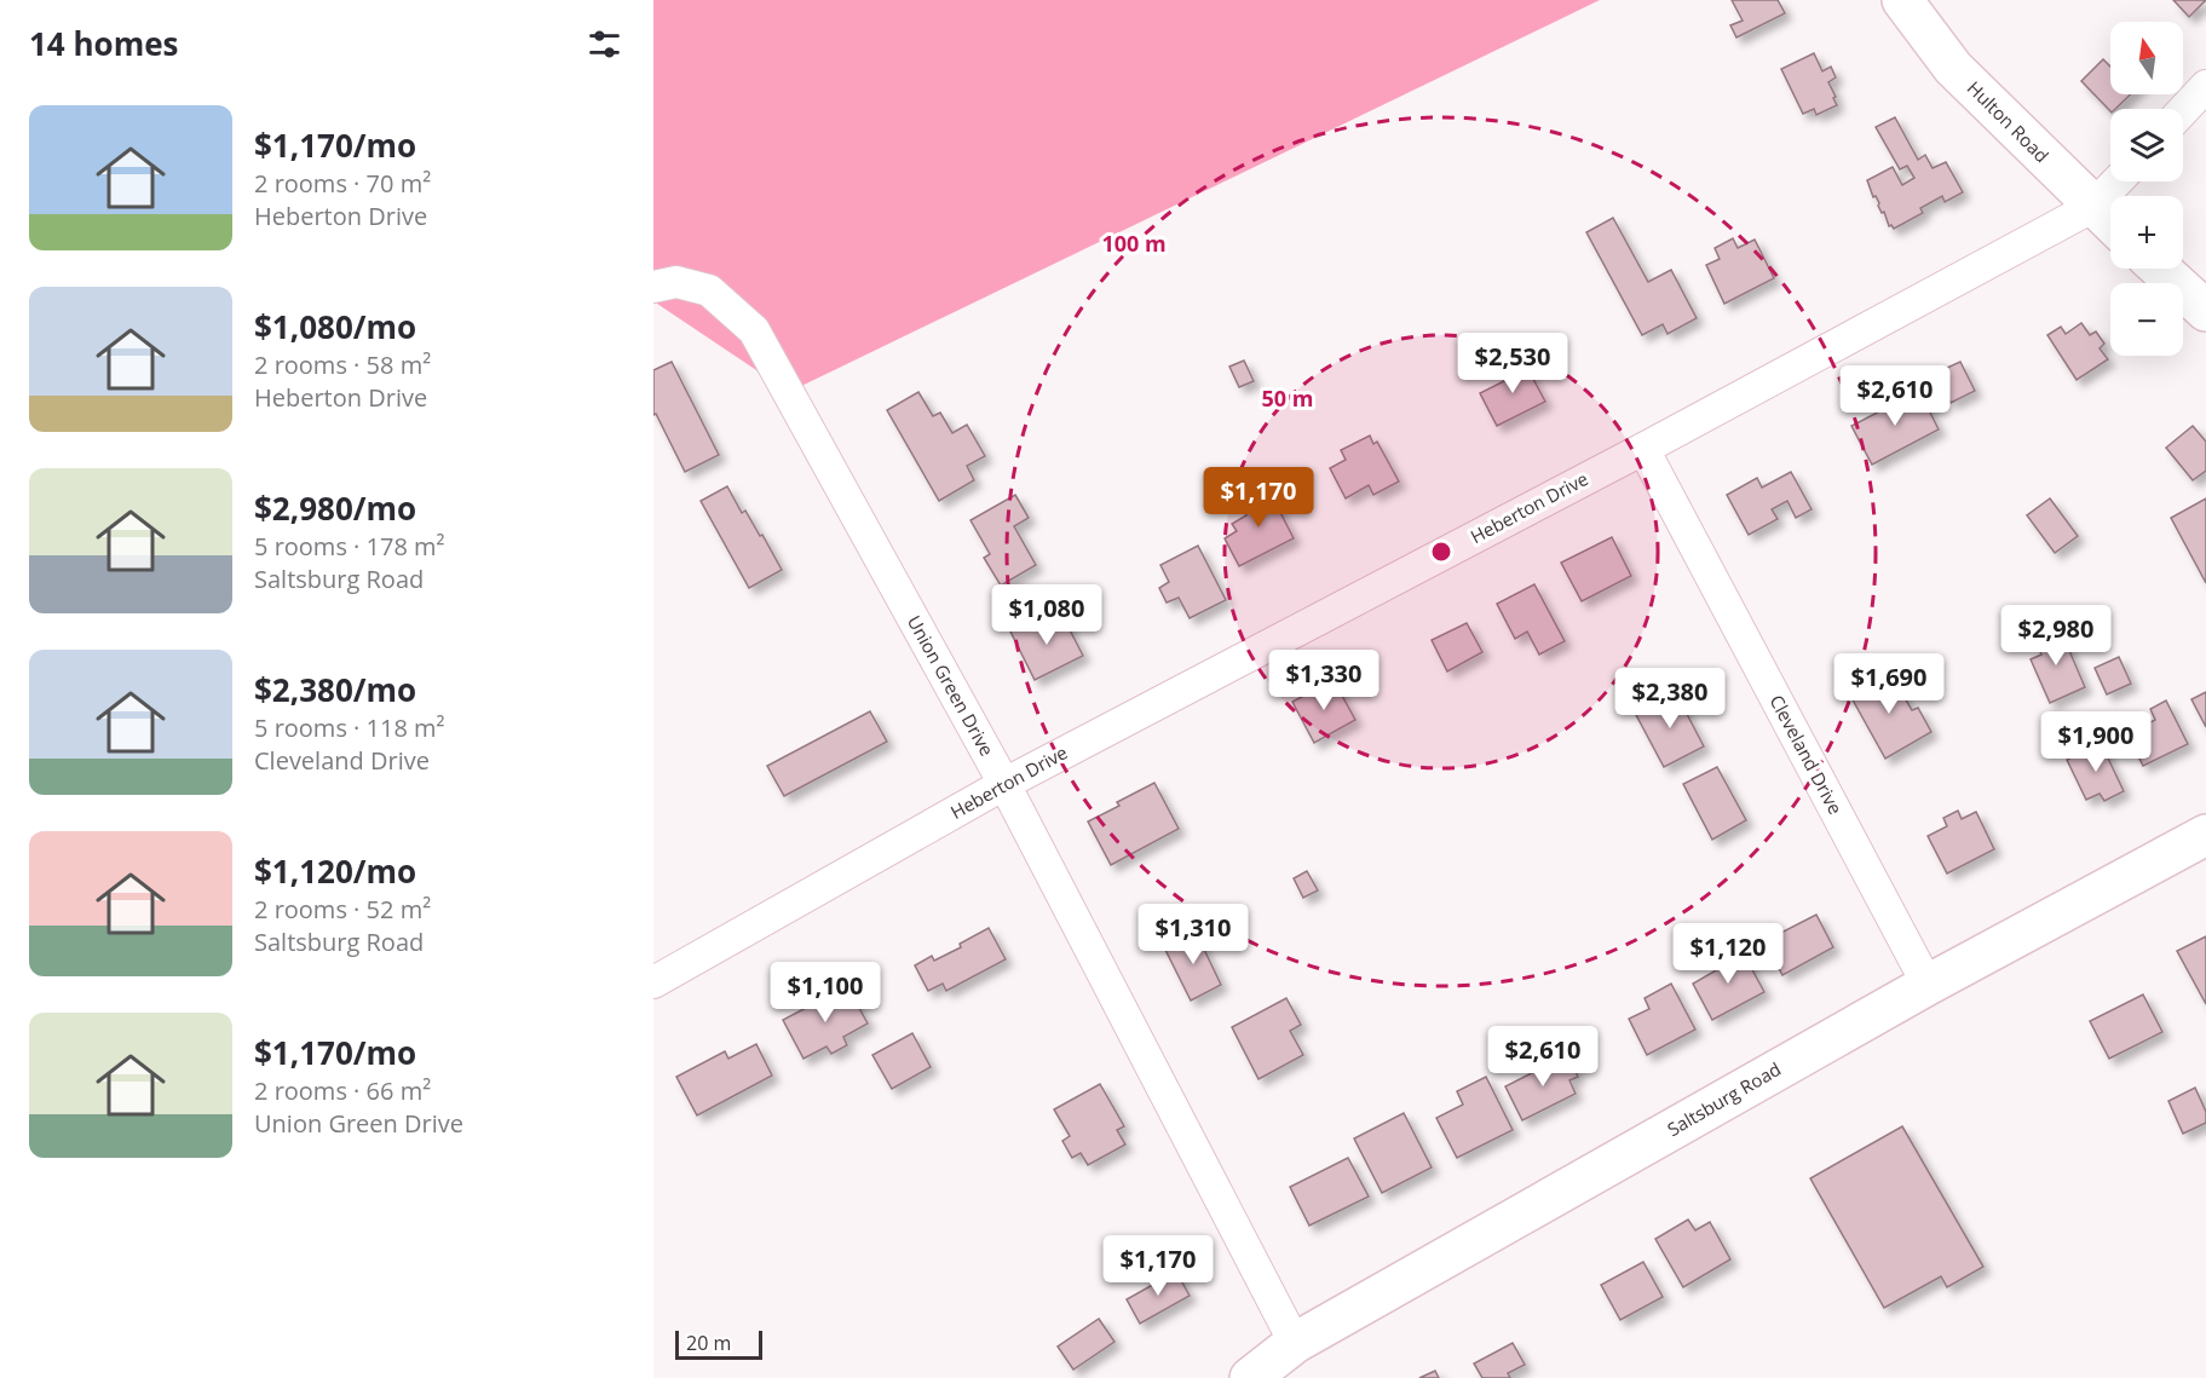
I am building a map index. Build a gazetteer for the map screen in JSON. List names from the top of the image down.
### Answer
{
  "streets": {
    "main road": ["Hulton Road", "Saltsburg Road"],
    "street": ["Heberton Drive", "Union Green Drive", "Cleveland Drive"]
  },
  "crossings": [
    ["Hulton Road", "Heberton Drive"],
    ["Heberton Drive", "Union Green Drive"],
    ["Heberton Drive", "Cleveland Drive"],
    ["Union Green Drive", "Saltsburg Road"],
    ["Cleveland Drive", "Saltsburg Road"]
  ],
  "scale_bar": "20 m",
  "north": "top",
  "page": {
    "heading": "14 homes",
    "map_buttons": ["+", "−"],
    "list": [
      {
        "name": "$1,170/mo",
        "note": "2 rooms · 70 m² · Heberton Drive"
      },
      {
        "name": "$1,080/mo",
        "note": "2 rooms · 58 m² · Heberton Drive"
      },
      {
        "name": "$2,980/mo",
        "note": "5 rooms · 178 m² · Saltsburg Road"
      },
      {
        "name": "$2,380/mo",
        "note": "5 rooms · 118 m² · Cleveland Drive"
      },
      {
        "name": "$1,120/mo",
        "note": "2 rooms · 52 m² · Saltsburg Road"
      },
      {
        "name": "$1,170/mo",
        "note": "2 rooms · 66 m² · Union Green Drive"
      }
    ],
    "price": [
      "$2,530",
      "$2,610",
      "$1,170",
      "$1,080",
      "$2,980",
      "$1,330",
      "$1,690",
      "$2,380",
      "$1,900",
      "$1,310",
      "$1,120",
      "$1,100",
      "$2,610",
      "$1,170"
    ],
    "scale": "20 m"
  },
  "rings": ["100 m", "50 m"]
}
